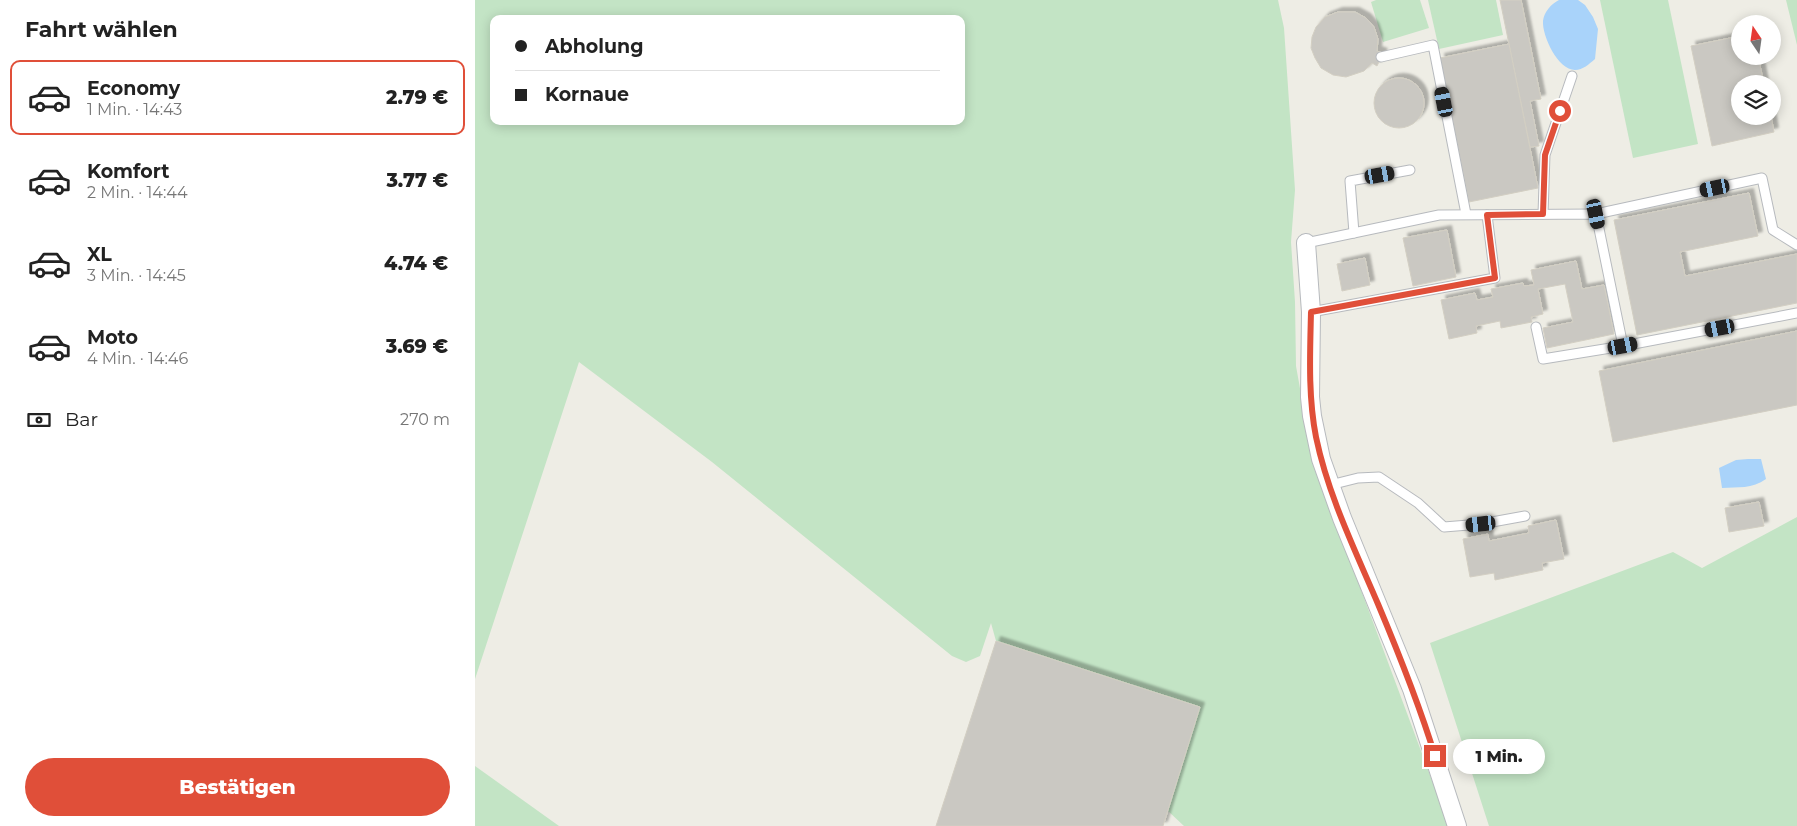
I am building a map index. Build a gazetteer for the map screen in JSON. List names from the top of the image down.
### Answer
{
  "north": "top",
  "page": {
    "heading": "Fahrt wählen",
    "banner": ["Abholung", "Kornaue"],
    "list": [
      {
        "name": "Economy",
        "note": "1 Min. · 14:43",
        "value": "2.79 €"
      },
      {
        "name": "Komfort",
        "note": "2 Min. · 14:44",
        "value": "3.77 €"
      },
      {
        "name": "XL",
        "note": "3 Min. · 14:45",
        "value": "4.74 €"
      },
      {
        "name": "Moto",
        "note": "4 Min. · 14:46",
        "value": "3.69 €"
      }
    ],
    "pay": ["Bar", "270 m"],
    "bubble": "1 Min.",
    "buttons": "Bestätigen"
  }
}
